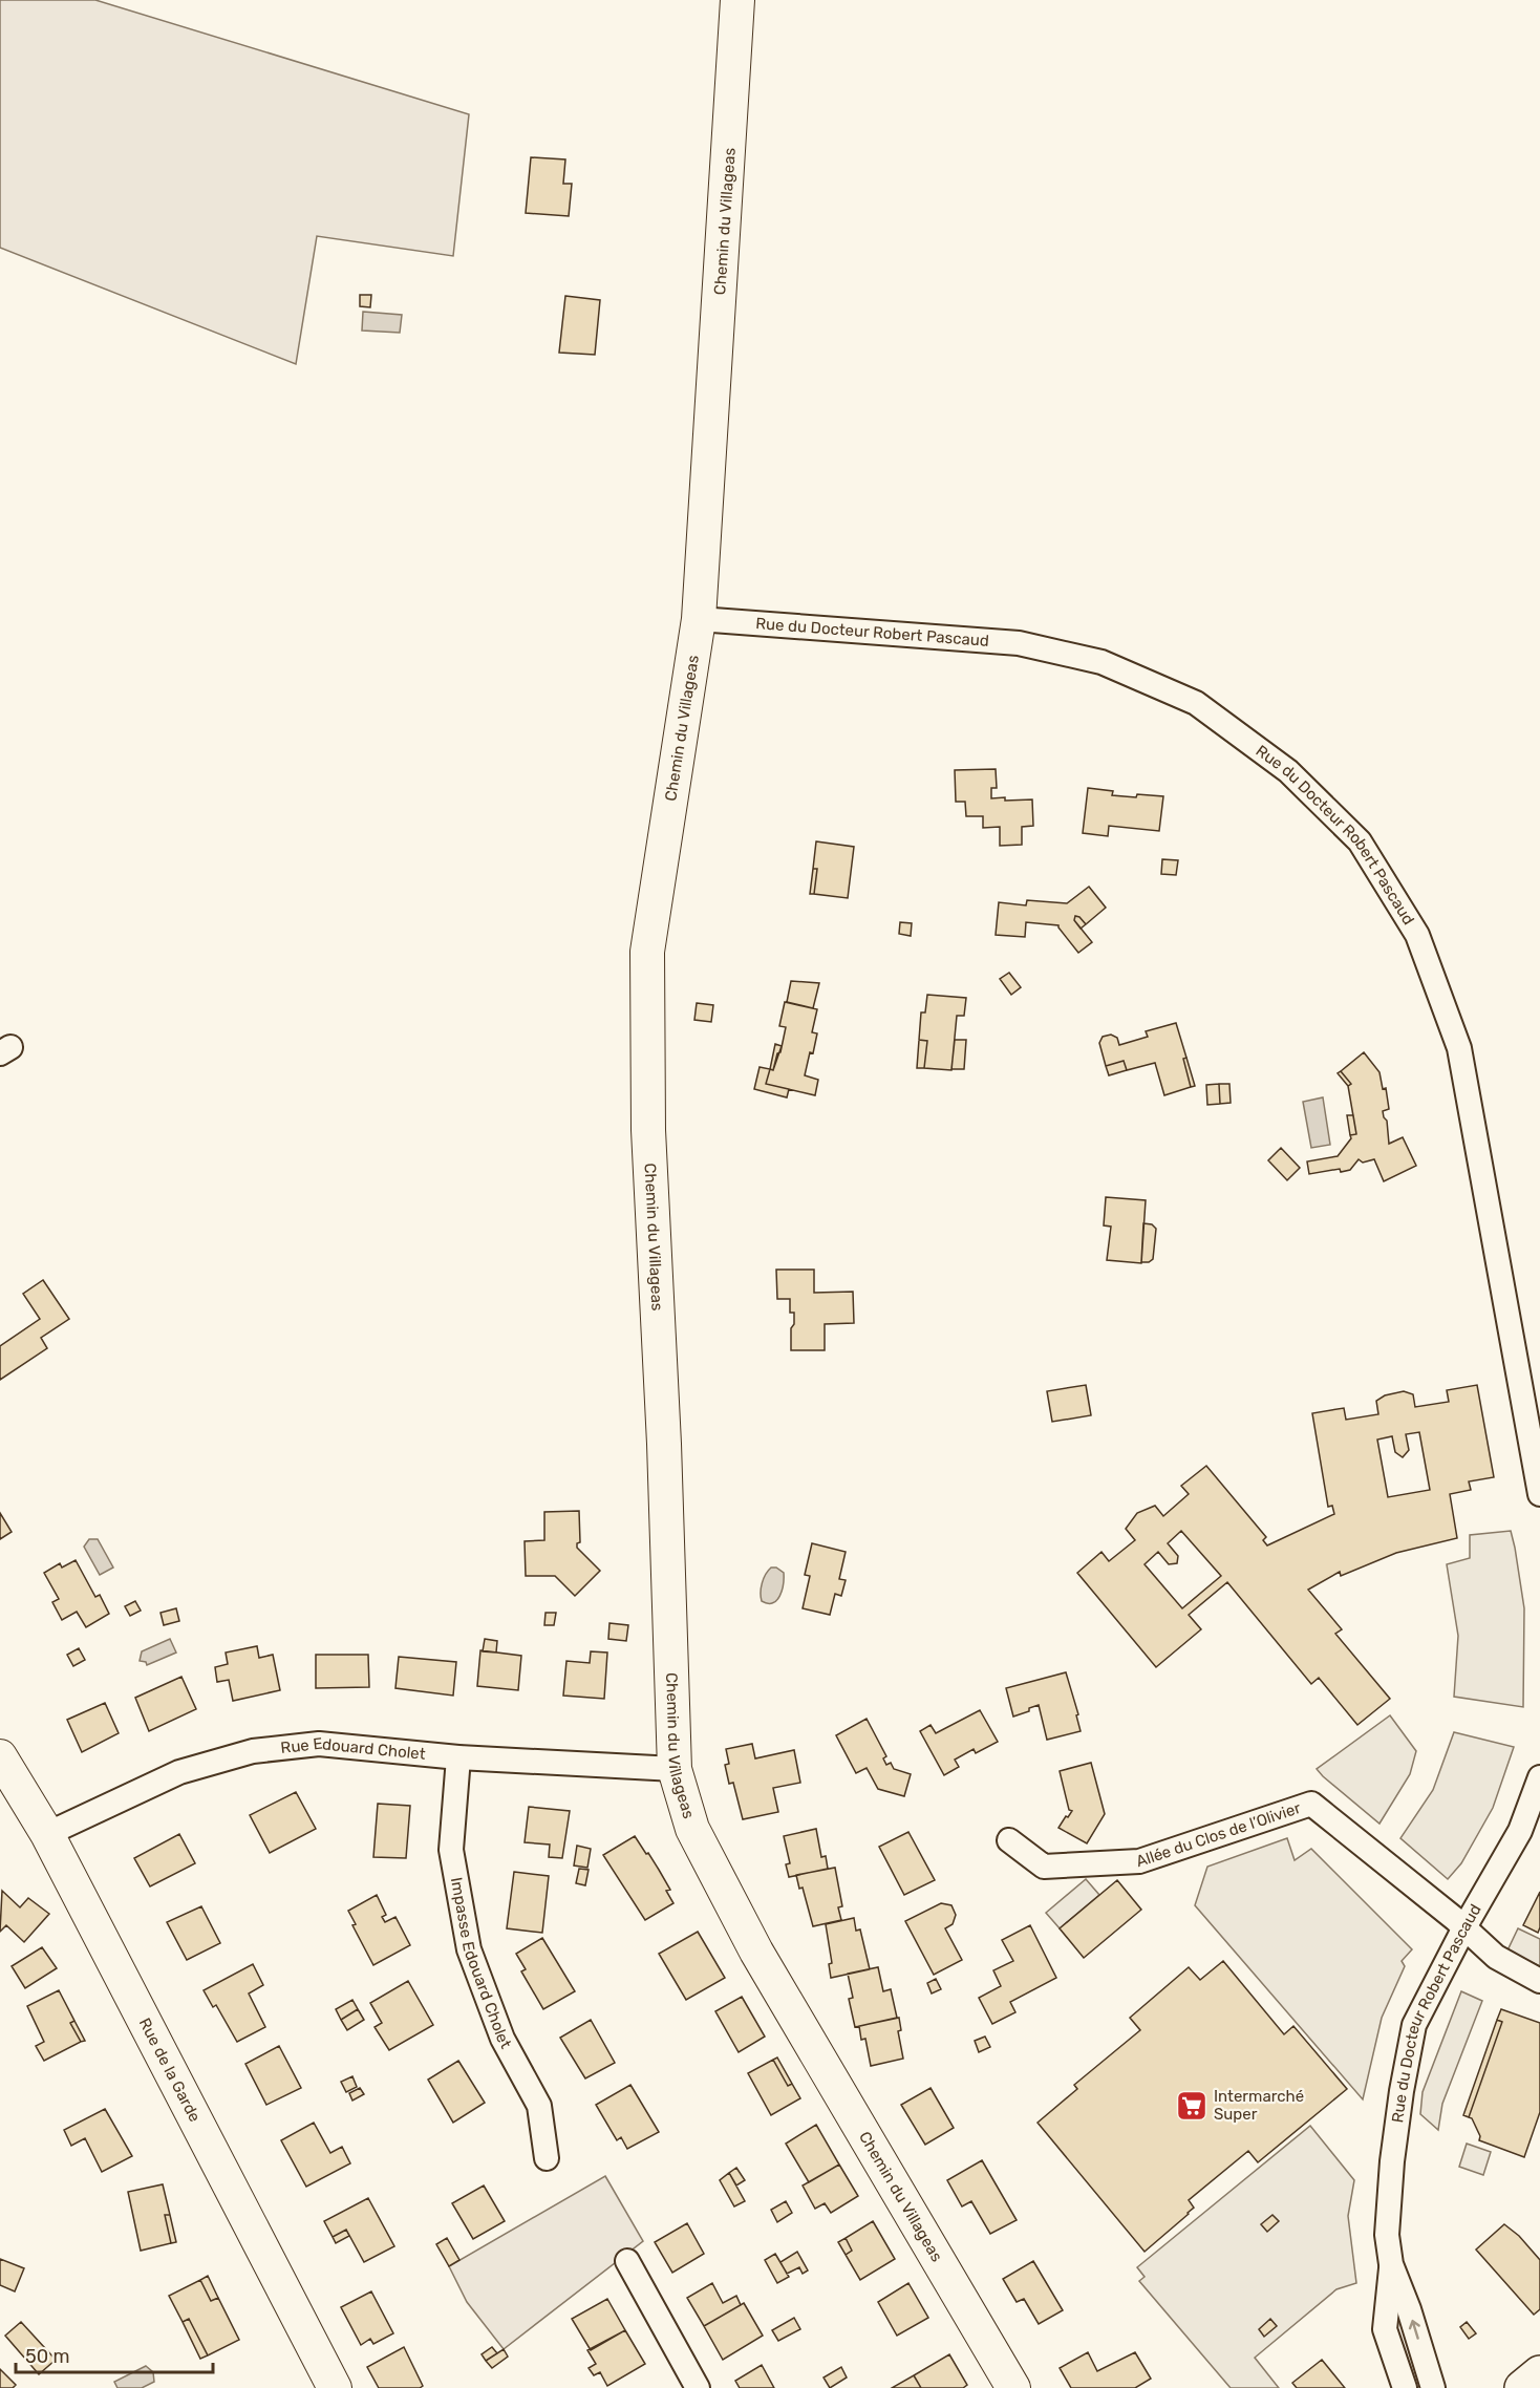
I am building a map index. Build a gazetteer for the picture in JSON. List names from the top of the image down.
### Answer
{
  "streets": {
    "street": [
      "Chemin du Villageas",
      "Rue du Docteur Robert Pascaud",
      "Rue Edouard Cholet",
      "Allée du Clos de l’Olivier",
      "Impasse Edouard Cholet",
      "Rue de la Garde"
    ]
  },
  "crossings": [
    ["Chemin du Villageas", "Rue du Docteur Robert Pascaud"],
    ["Chemin du Villageas", "Rue Edouard Cholet"],
    ["Rue du Docteur Robert Pascaud", "Allée du Clos de l’Olivier"],
    ["Rue Edouard Cholet", "Impasse Edouard Cholet"],
    ["Rue Edouard Cholet", "Rue de la Garde"]
  ],
  "places": {
    "supermarket": ["Intermarché Super"]
  },
  "scale_bar": "50 m"
}
